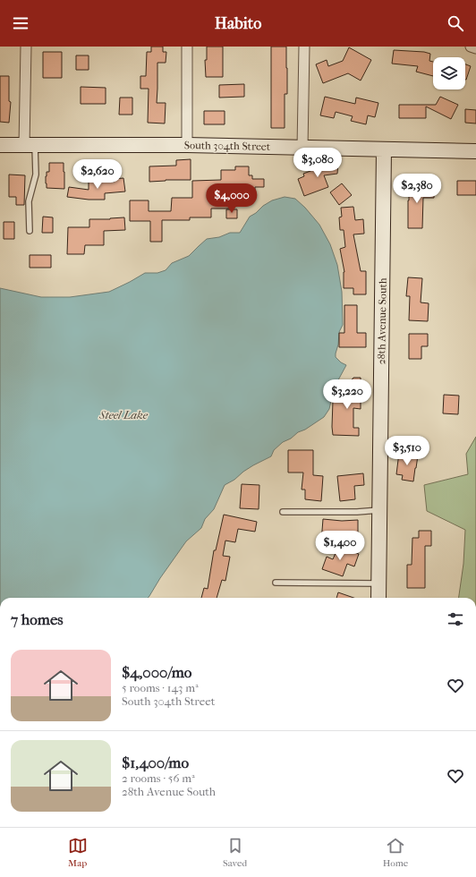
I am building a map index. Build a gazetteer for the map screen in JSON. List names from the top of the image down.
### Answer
{
  "streets": {
    "street": ["South 304th Street", "28th Avenue South"]
  },
  "crossings": [
    ["South 304th Street", "28th Avenue South"]
  ],
  "water": ["Steel Lake"],
  "page": {
    "header": "Habito",
    "price": [
      "$3,080",
      "$2,620",
      "$2,380",
      "$4,000",
      "$3,220",
      "$3,510",
      "$1,400"
    ],
    "heading": "7 homes",
    "list": [
      {
        "name": "$4,000/mo",
        "note": "5 rooms · 143 m² · South 304th Street"
      },
      {
        "name": "$1,400/mo",
        "note": "2 rooms · 56 m² · 28th Avenue South"
      }
    ],
    "tabs": ["Map", "Saved", "Home"]
  }
}
